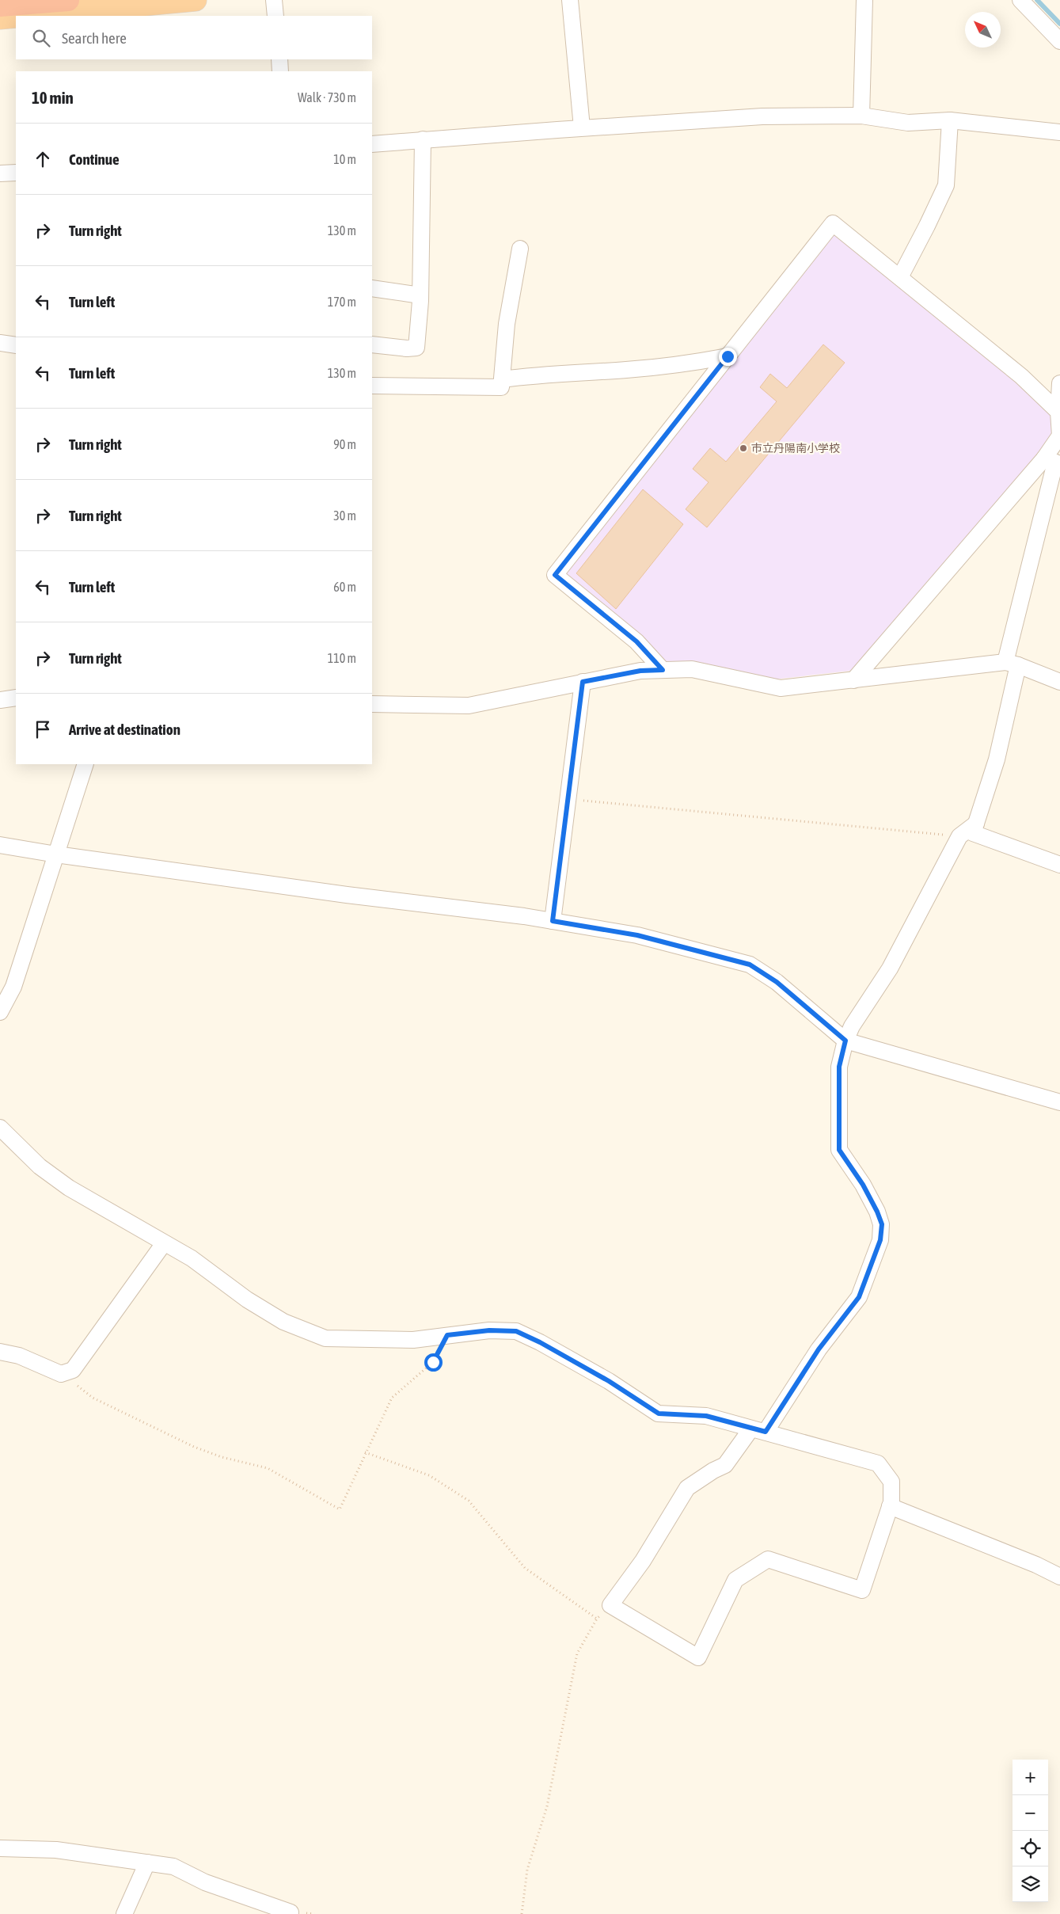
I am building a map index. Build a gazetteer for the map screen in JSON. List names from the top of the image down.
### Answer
{
  "places": ["市立丹陽南小学校"],
  "north": "top left",
  "page": {
    "search": "Search here",
    "heading": ["10 min", "Walk · 730 m"],
    "list": [
      ["Continue", "10 m"],
      ["Turn right", "130 m"],
      ["Turn left", "170 m"],
      ["Turn left", "130 m"],
      ["Turn right", "90 m"],
      ["Turn right", "30 m"],
      ["Turn left", "60 m"],
      ["Turn right", "110 m"],
      "Arrive at destination"
    ],
    "map_buttons": ["+", "−"]
  }
}
